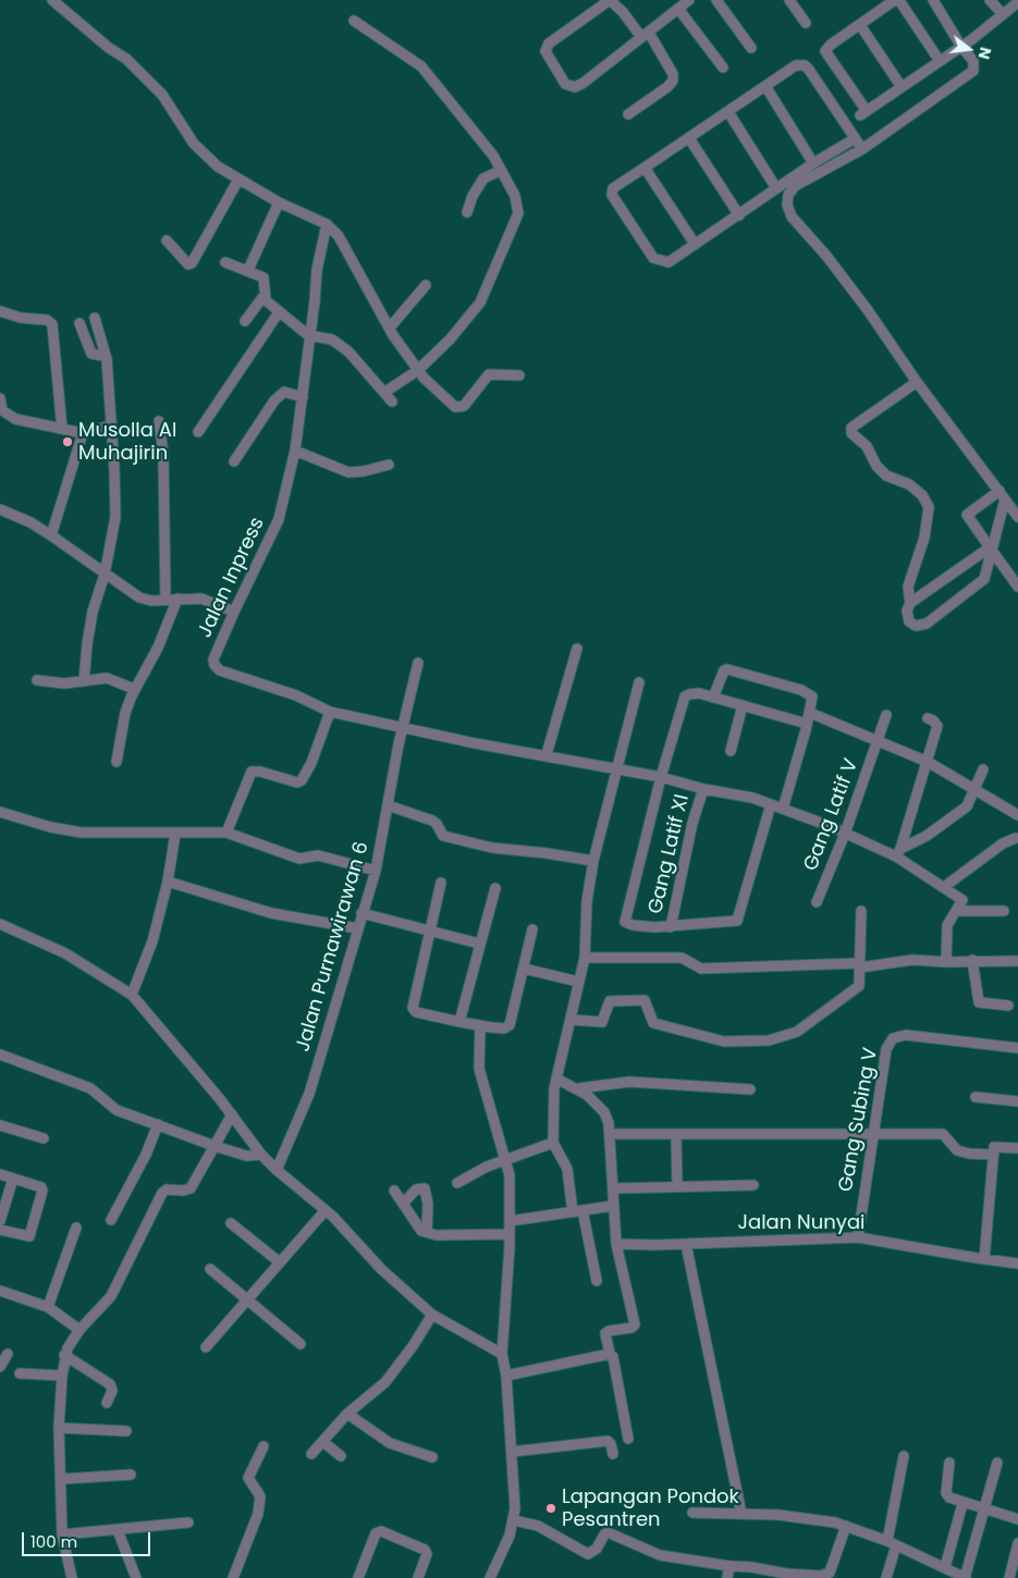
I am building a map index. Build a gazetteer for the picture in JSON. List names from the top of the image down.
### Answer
{
  "streets": {
    "street": [
      "Jalan Inpress",
      "Gang Latif V",
      "Gang Latif XI",
      "Jalan Purnawirawan 6",
      "Gang Subing V",
      "Jalan Nunyai"
    ]
  },
  "crossings": [
    ["Jalan Inpress", "Gang Latif V"],
    ["Jalan Inpress", "Gang Latif XI"],
    ["Jalan Inpress", "Jalan Purnawirawan 6"],
    ["Gang Subing V", "Jalan Nunyai"]
  ],
  "places": ["Musolla Al Muhajirin", "Lapangan Pondok Pesantren"],
  "scale_bar": "100 m",
  "north": "right"
}
